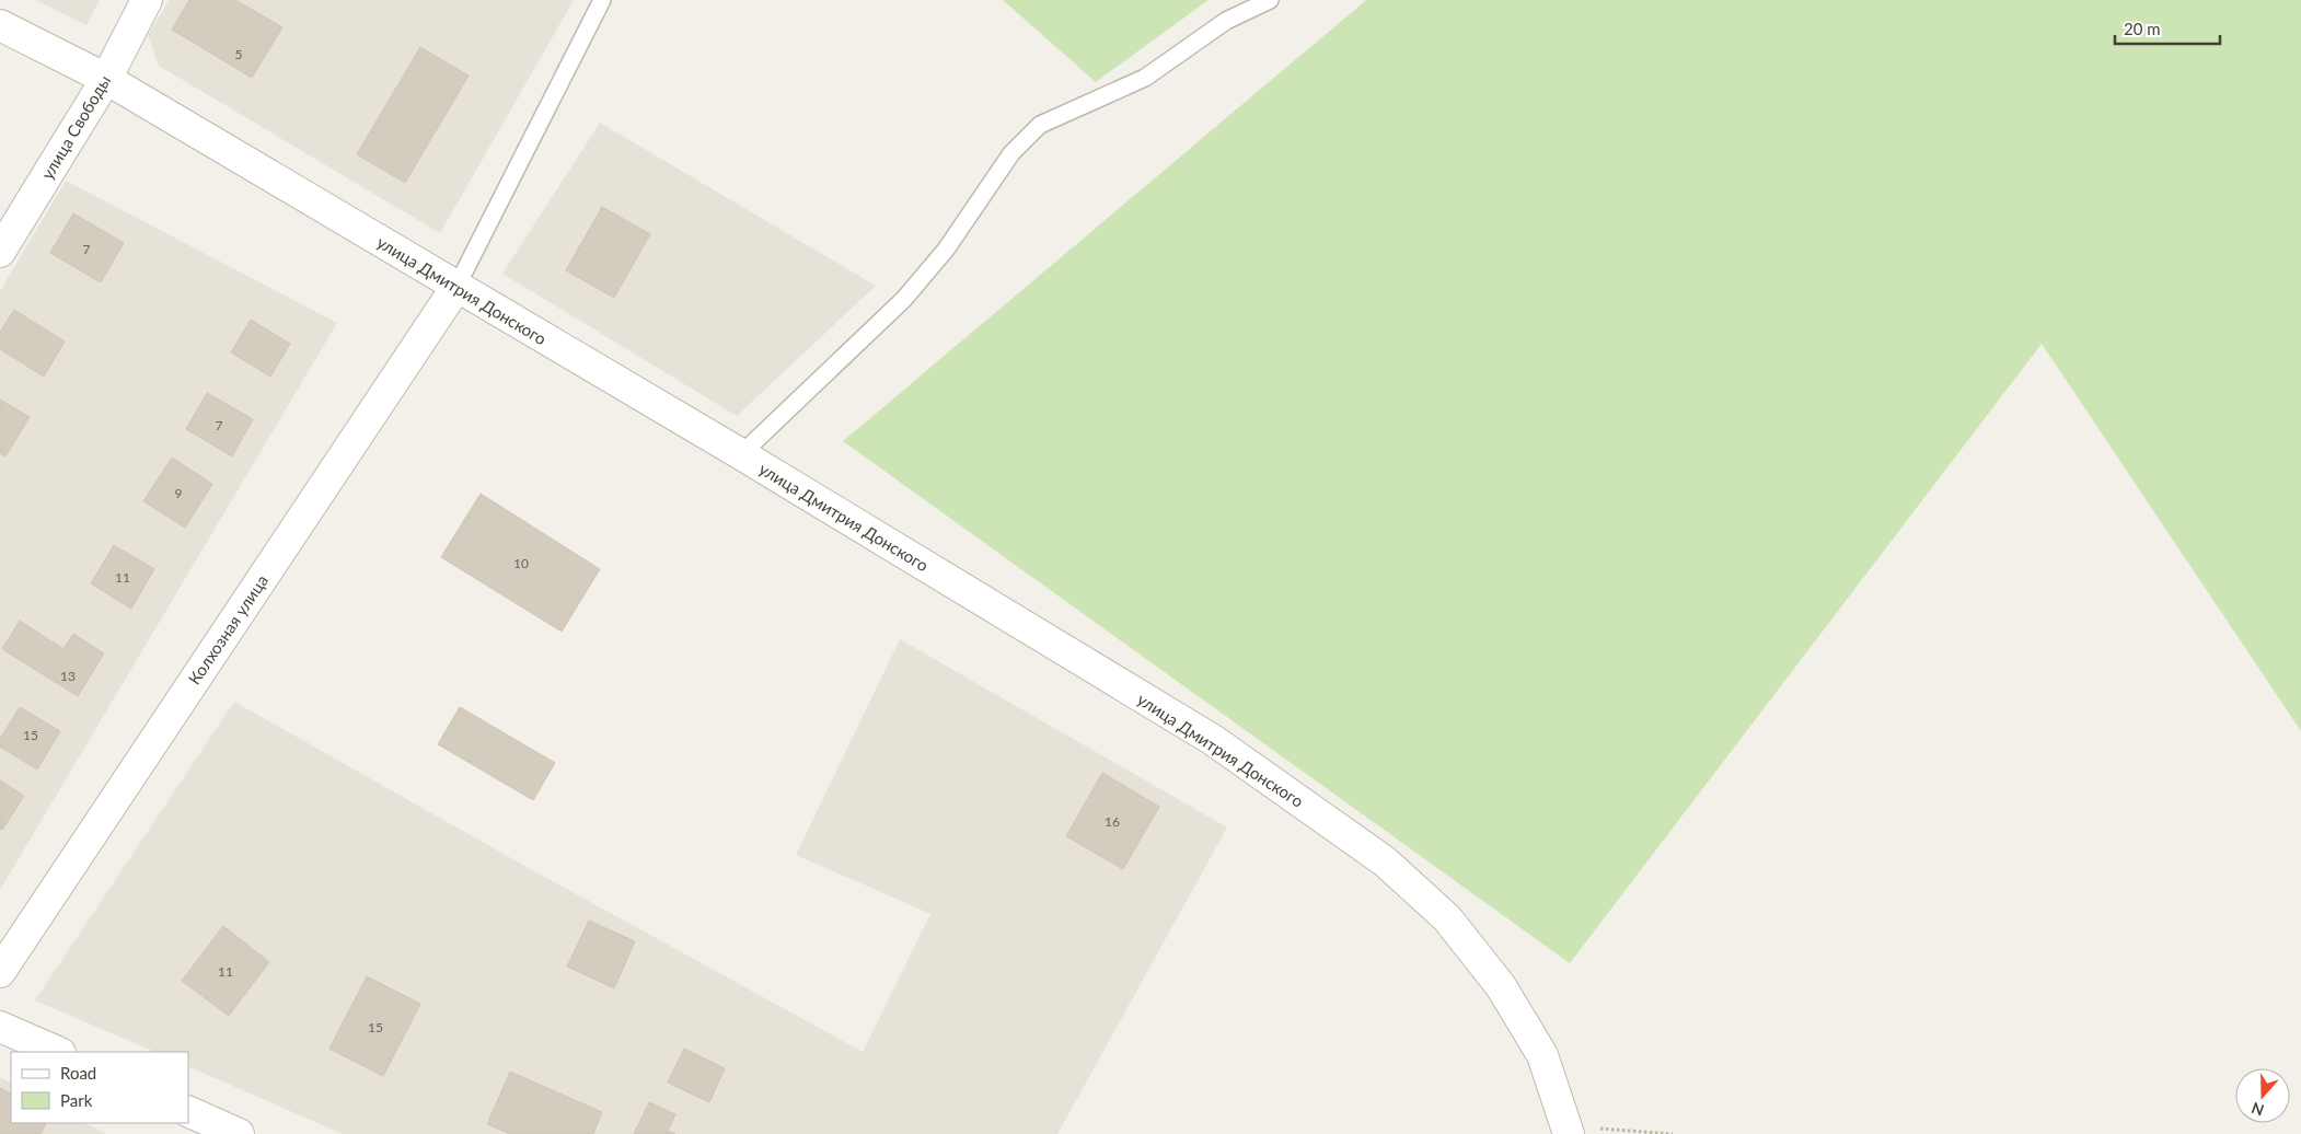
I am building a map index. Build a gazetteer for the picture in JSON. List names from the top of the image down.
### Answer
{
  "streets": {
    "street": ["улица Свободы", "улица Дмитрия Донского", "Колхозная улица"]
  },
  "crossings": [
    ["улица Свободы", "улица Дмитрия Донского"],
    ["улица Дмитрия Донского", "Колхозная улица"]
  ],
  "house_numbers": [
    "5",
    "7",
    "7",
    "9",
    "10",
    "11",
    "13",
    "15",
    "16",
    "11",
    "15"
  ],
  "legend": ["Road", "Park"],
  "scale_bar": "20 m",
  "north": "bottom"
}
